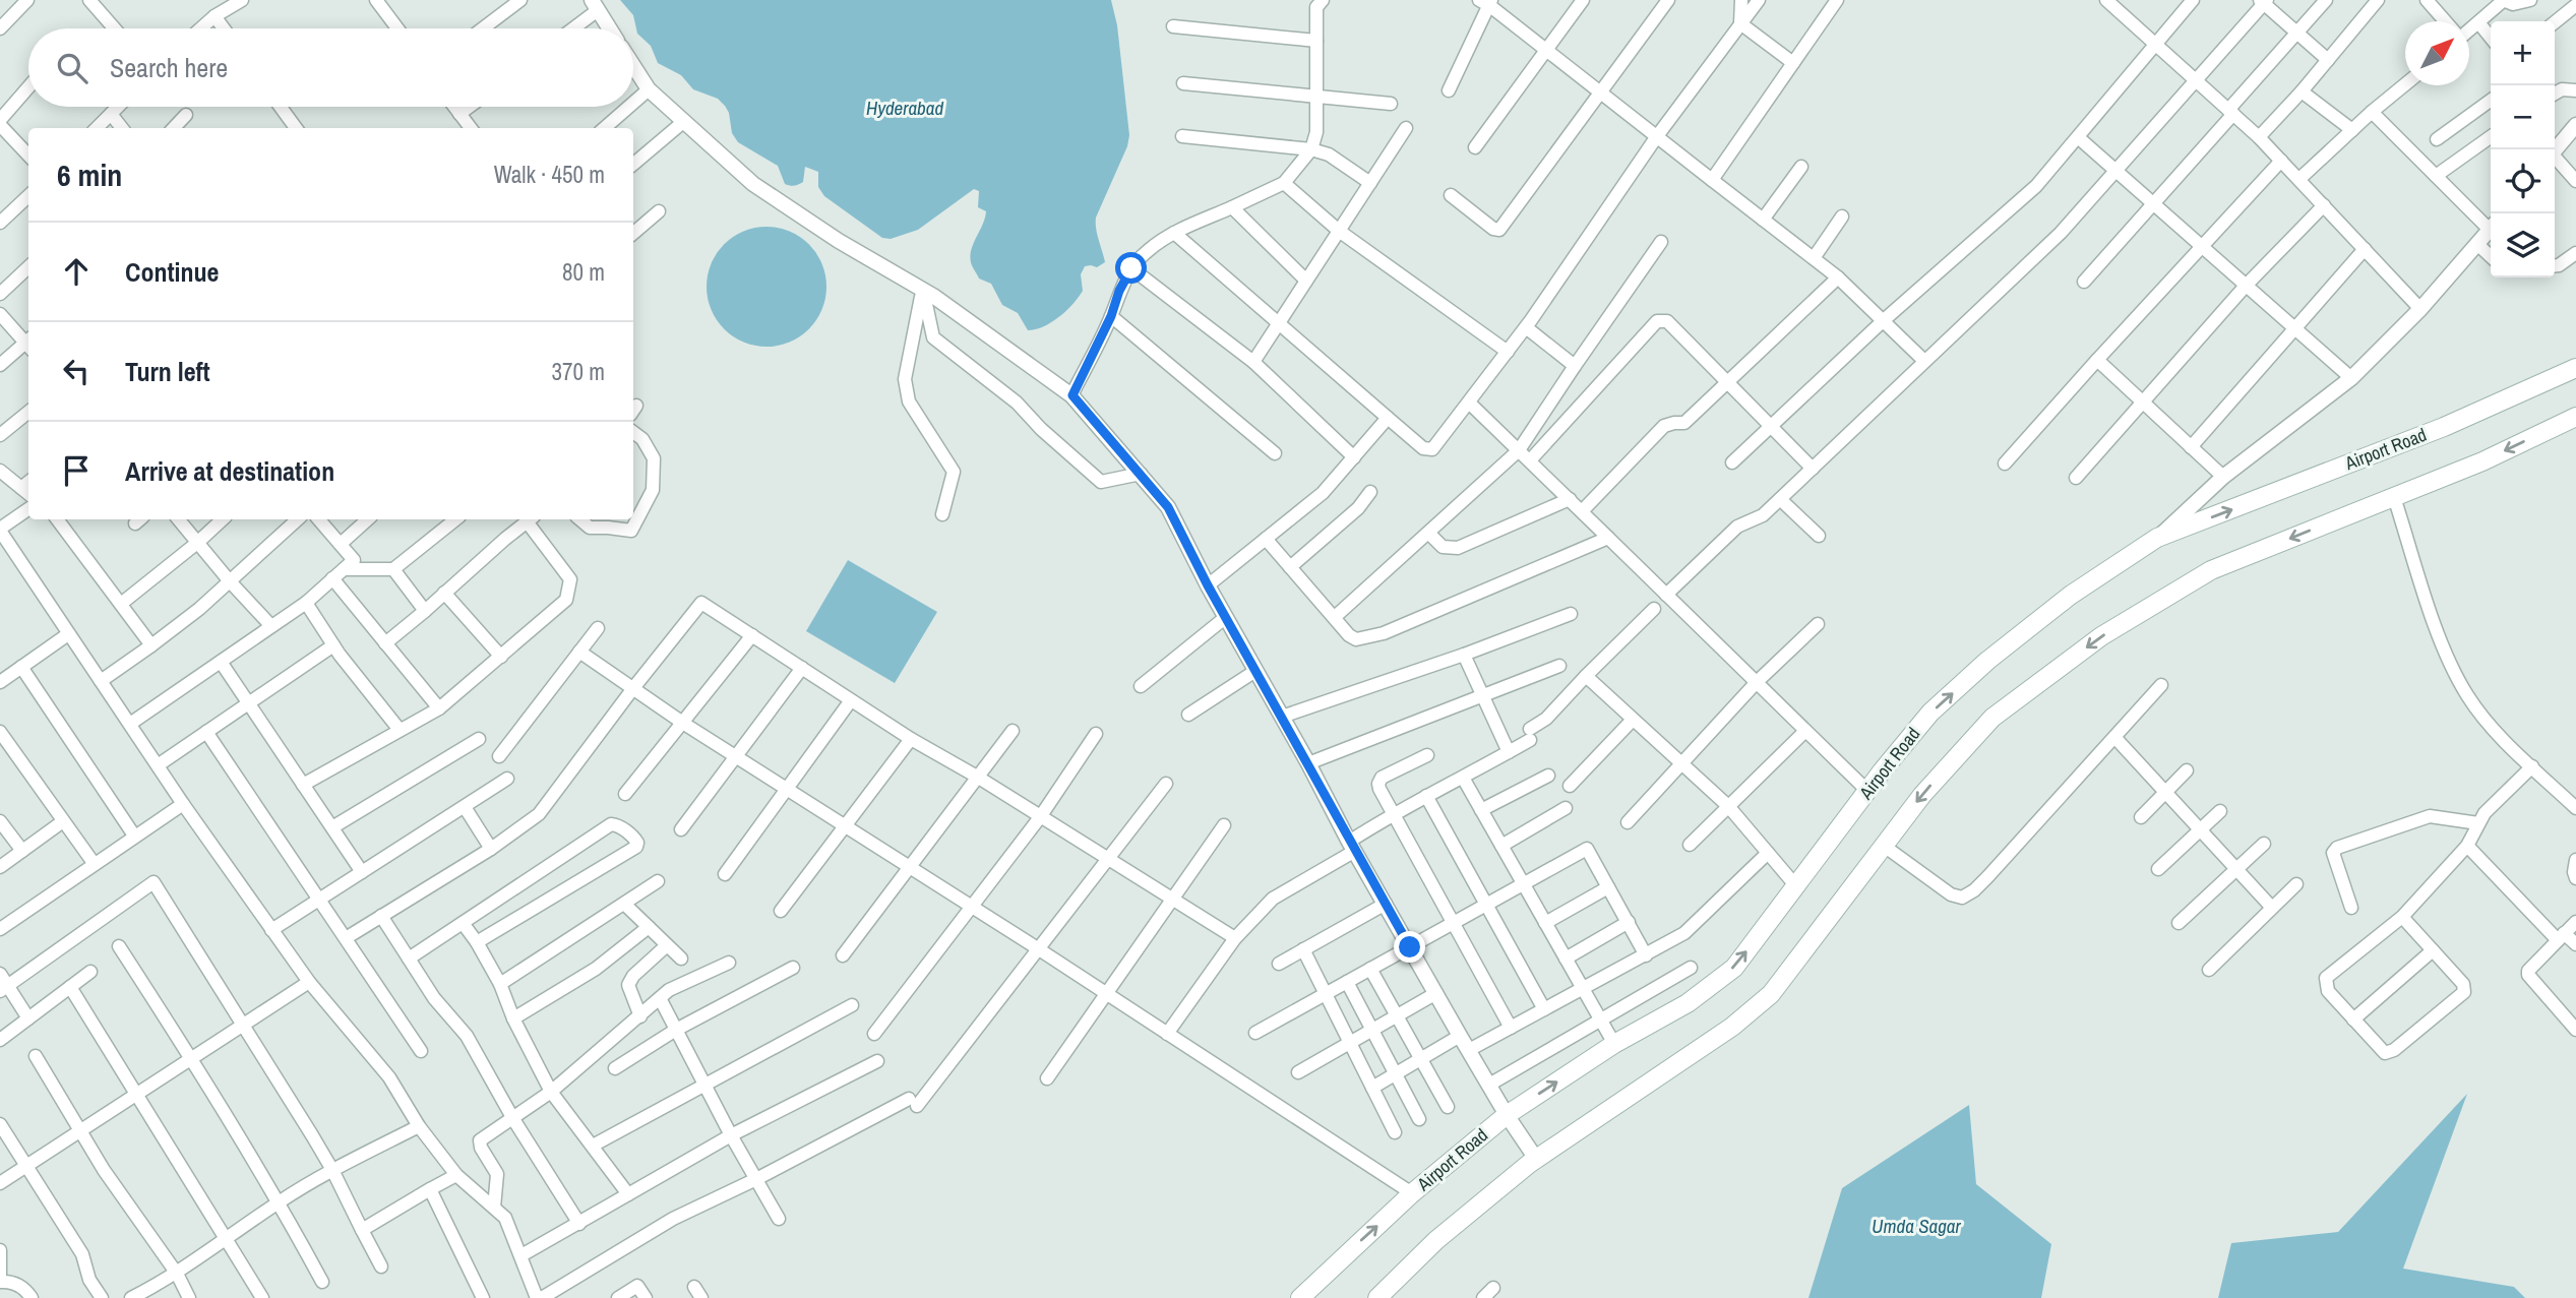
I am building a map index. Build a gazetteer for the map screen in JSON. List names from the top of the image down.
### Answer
{
  "streets": {
    "main road": ["Airport Road"]
  },
  "water": ["Hyderabad", "Umda Sagar"],
  "north": "top right",
  "page": {
    "map_buttons": ["+", "−"],
    "search": "Search here",
    "heading": ["6 min", "Walk · 450 m"],
    "list": [
      ["Continue", "80 m"],
      ["Turn left", "370 m"],
      "Arrive at destination"
    ]
  }
}
